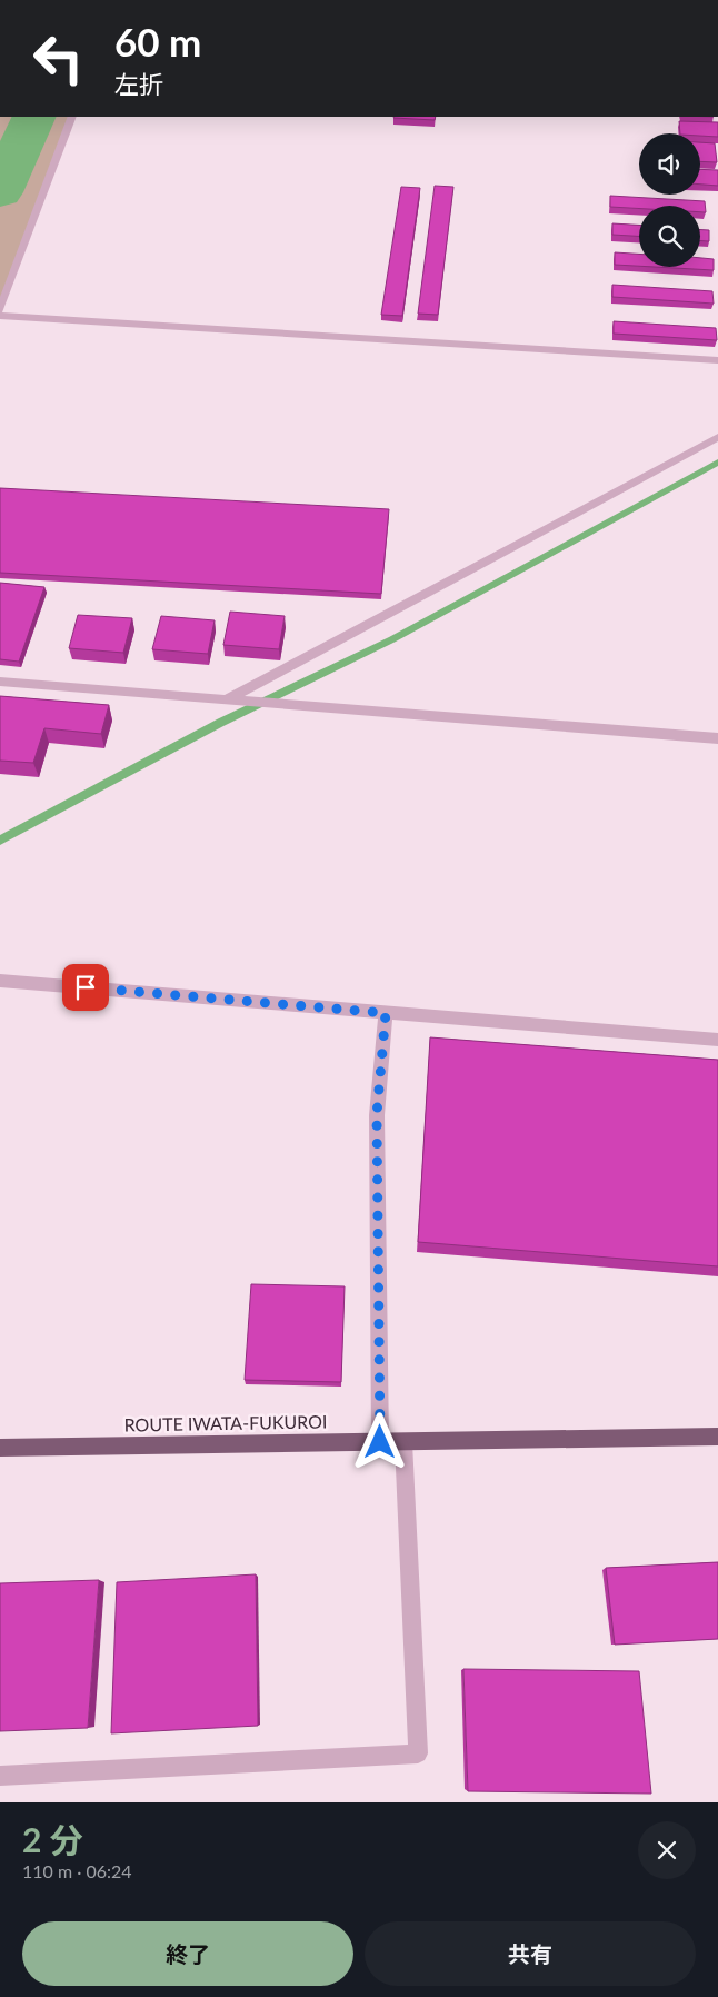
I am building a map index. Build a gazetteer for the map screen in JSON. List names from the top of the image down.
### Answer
{
  "streets": {
    "main road": ["ROUTE IWATA-FUKUROI"]
  },
  "page": {
    "turn": ["60 m", "左折"],
    "heading": ["2 分", "110 m · 06:24"],
    "buttons": ["終了", "共有"]
  }
}
